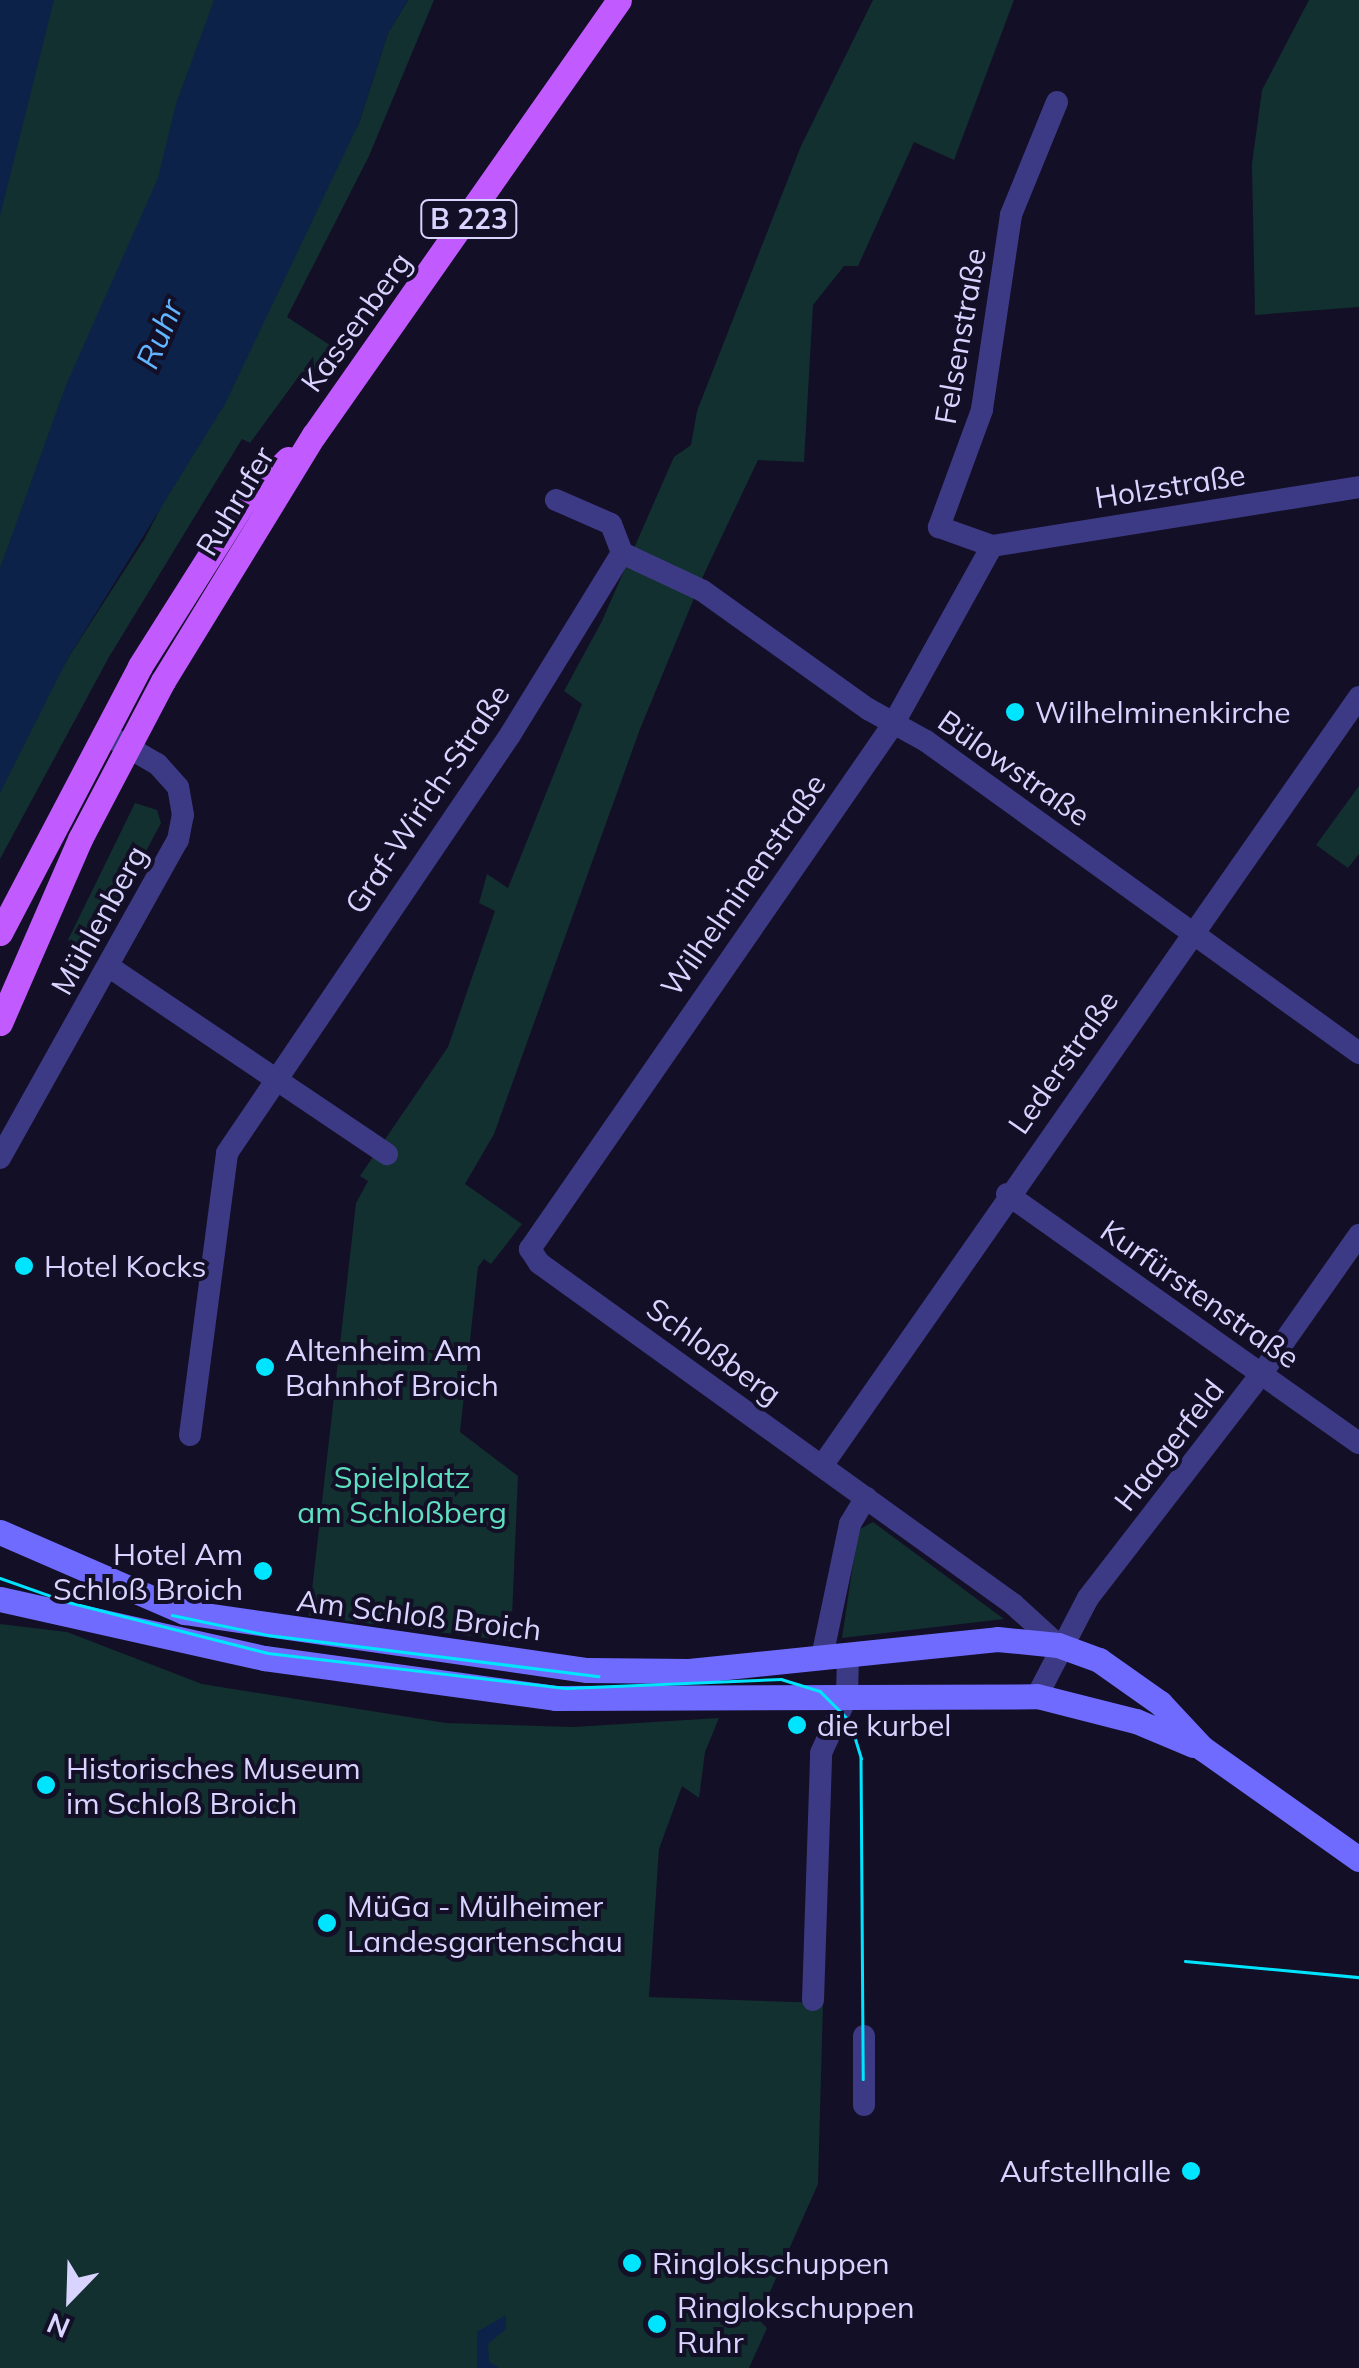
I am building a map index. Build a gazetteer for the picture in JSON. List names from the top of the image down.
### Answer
{
  "streets": {
    "main road": [
      "B 223",
      "Kassenberg",
      "Ruhrufer",
      "Am Schloß Broich"
    ],
    "street": [
      "Felsenstraße",
      "Holzstraße",
      "Bülowstraße",
      "Graf-Wirich-Straße",
      "Wilhelminenstraße",
      "Mühlenberg",
      "Lederstraße",
      "Kurfürstenstraße",
      "Schloßberg",
      "Haagerfeld"
    ]
  },
  "crossings": [
    ["Kassenberg", "Ruhrufer"],
    ["Felsenstraße", "Holzstraße"],
    ["Felsenstraße", "Wilhelminenstraße"],
    ["Holzstraße", "Wilhelminenstraße"],
    ["Ruhrufer", "Mühlenberg"],
    ["Bülowstraße", "Graf-Wirich-Straße"],
    ["Bülowstraße", "Wilhelminenstraße"],
    ["Bülowstraße", "Lederstraße"],
    ["Wilhelminenstraße", "Schloßberg"],
    ["Lederstraße", "Kurfürstenstraße"],
    ["Lederstraße", "Schloßberg"],
    ["Kurfürstenstraße", "Haagerfeld"],
    ["Schloßberg", "Haagerfeld"],
    ["Schloßberg", "Am Schloß Broich"],
    ["Haagerfeld", "Am Schloß Broich"]
  ],
  "water": ["Ruhr"],
  "parks": ["Spielplatz am Schloßberg"],
  "places": [
    "Wilhelminenkirche",
    "Hotel Kocks",
    "Altenheim Am Bahnhof Broich",
    "Hotel Am Schloß Broich",
    "die kurbel",
    "Historisches Museum im Schloß Broich",
    "MüGa - Mülheimer Landesgartenschau",
    "Aufstellhalle",
    "Ringlokschuppen",
    "Ringlokschuppen Ruhr"
  ],
  "north": "bottom left"
}
